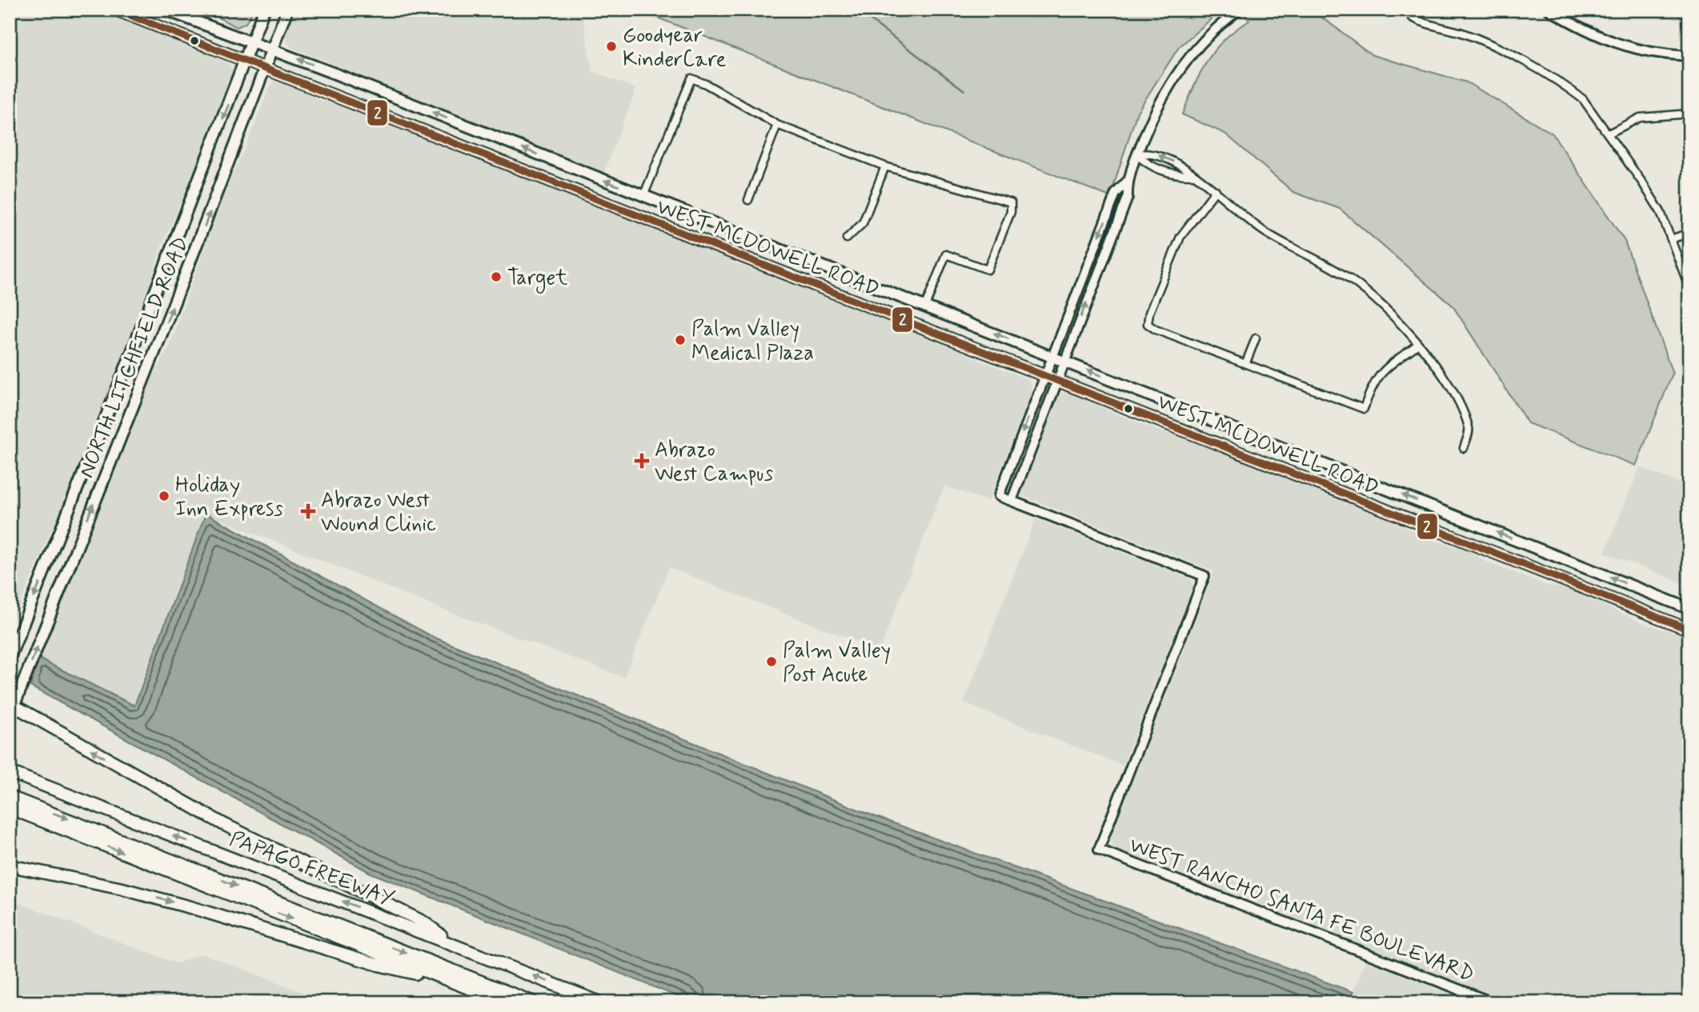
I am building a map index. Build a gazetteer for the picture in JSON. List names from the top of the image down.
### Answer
{
  "streets": {
    "highway": ["PAPAGO FREEWAY"],
    "main road": ["WEST MCDOWELL ROAD", "NORTH LITCHFIELD ROAD"],
    "street": ["WEST RANCHO SANTA FE BOULEVARD"]
  },
  "crossings": [
    ["WEST MCDOWELL ROAD", "NORTH LITCHFIELD ROAD"]
  ],
  "places": {
    "other": [
      "Goodyear KinderCare",
      "Target",
      "Palm Valley Medical Plaza",
      "Holiday Inn Express",
      "Palm Valley Post Acute"
    ],
    "health": ["Abrazo West Campus", "Abrazo West Wound Clinic"]
  },
  "lines": ["transit line 2"]
}
